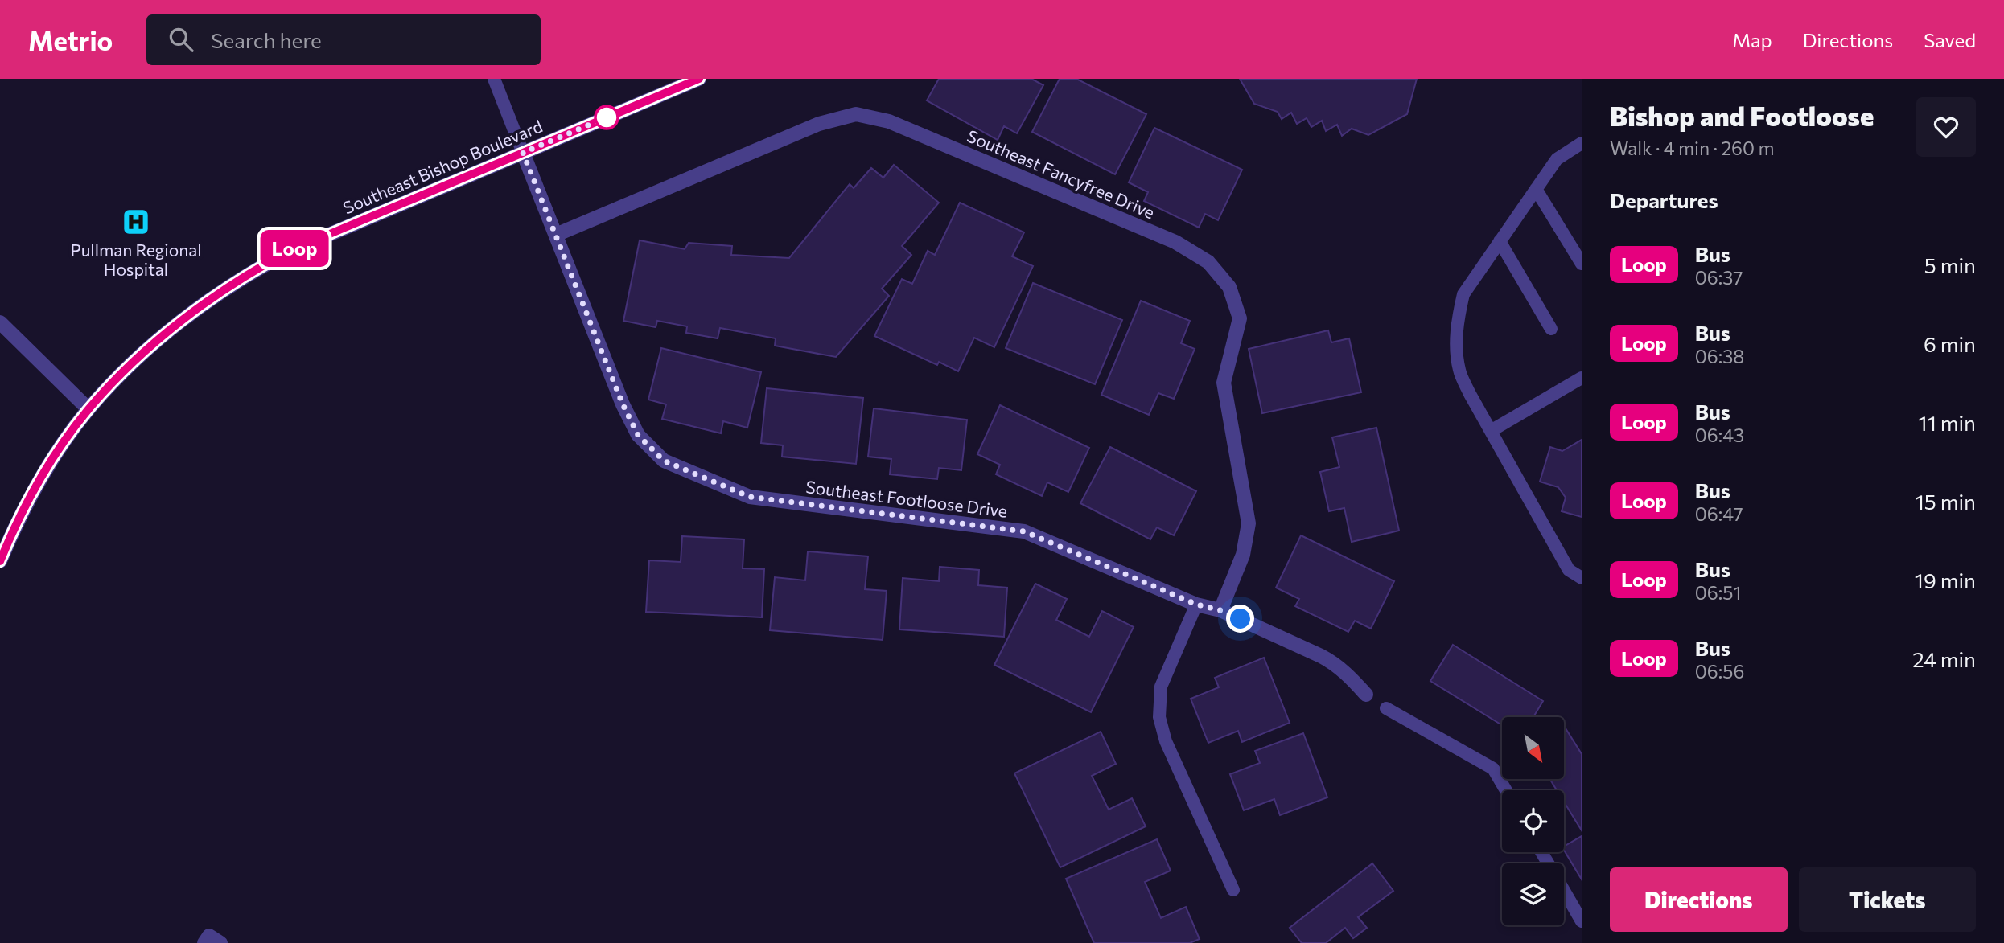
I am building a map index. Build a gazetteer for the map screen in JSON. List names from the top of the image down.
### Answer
{
  "streets": {
    "street": ["Southeast Bishop Boulevard", "Southeast Fancyfree Drive", "Southeast Footloose Drive"]
  },
  "crossings": [
    ["Southeast Bishop Boulevard", "Southeast Footloose Drive"],
    ["Southeast Fancyfree Drive", "Southeast Footloose Drive"]
  ],
  "places": {
    "hospital": ["Pullman Regional Hospital"]
  },
  "lines": ["bus line Loop"],
  "north": "bottom right",
  "page": {
    "header": "Metrio",
    "search": "Search here",
    "nav": ["Map", "Directions", "Saved"],
    "on_map": "Loop",
    "heading": [
      ["Bishop and Footloose", "Walk · 4 min · 260 m"],
      "Departures"
    ],
    "list": [
      {
        "mark": "Loop",
        "name": "Bus",
        "note": "06:37",
        "value": "5 min"
      },
      {
        "mark": "Loop",
        "name": "Bus",
        "note": "06:38",
        "value": "6 min"
      },
      {
        "mark": "Loop",
        "name": "Bus",
        "note": "06:43",
        "value": "11 min"
      },
      {
        "mark": "Loop",
        "name": "Bus",
        "note": "06:47",
        "value": "15 min"
      },
      {
        "mark": "Loop",
        "name": "Bus",
        "note": "06:51",
        "value": "19 min"
      },
      {
        "mark": "Loop",
        "name": "Bus",
        "note": "06:56",
        "value": "24 min"
      }
    ],
    "buttons": ["Directions", "Tickets"]
  }
}
